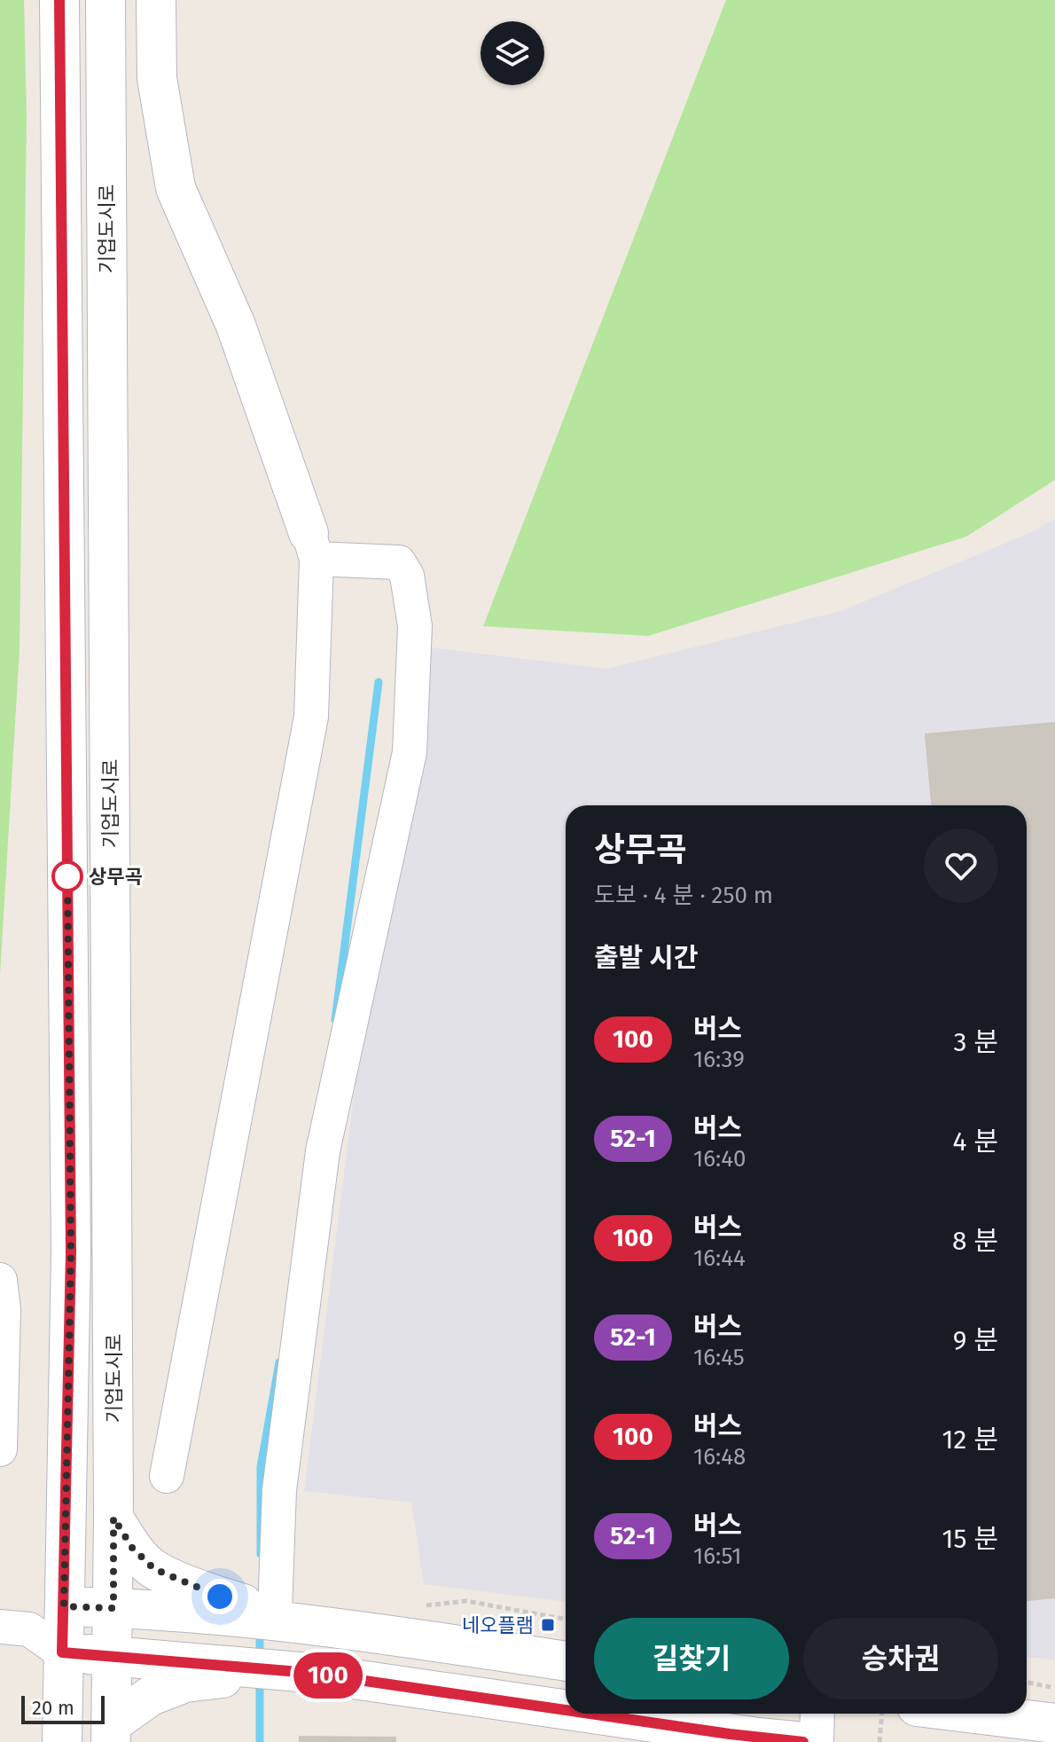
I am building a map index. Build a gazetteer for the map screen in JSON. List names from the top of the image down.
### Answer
{
  "streets": {
    "main road": ["기업도시로"]
  },
  "places": {
    "other": ["상무곡"],
    "transit": ["네오플램"]
  },
  "lines": ["bus line 100"],
  "scale_bar": "20 m",
  "page": {
    "on_map": "100",
    "heading": [
      ["상무곡", "도보 · 4 분 · 250 m"],
      "출발 시간"
    ],
    "list": [
      {
        "mark": "100",
        "name": "버스",
        "note": "16:39",
        "value": "3 분"
      },
      {
        "mark": "52-1",
        "name": "버스",
        "note": "16:40",
        "value": "4 분"
      },
      {
        "mark": "100",
        "name": "버스",
        "note": "16:44",
        "value": "8 분"
      },
      {
        "mark": "52-1",
        "name": "버스",
        "note": "16:45",
        "value": "9 분"
      },
      {
        "mark": "100",
        "name": "버스",
        "note": "16:48",
        "value": "12 분"
      },
      {
        "mark": "52-1",
        "name": "버스",
        "note": "16:51",
        "value": "15 분"
      }
    ],
    "buttons": ["길찾기", "승차권"],
    "scale": "20 m"
  }
}
